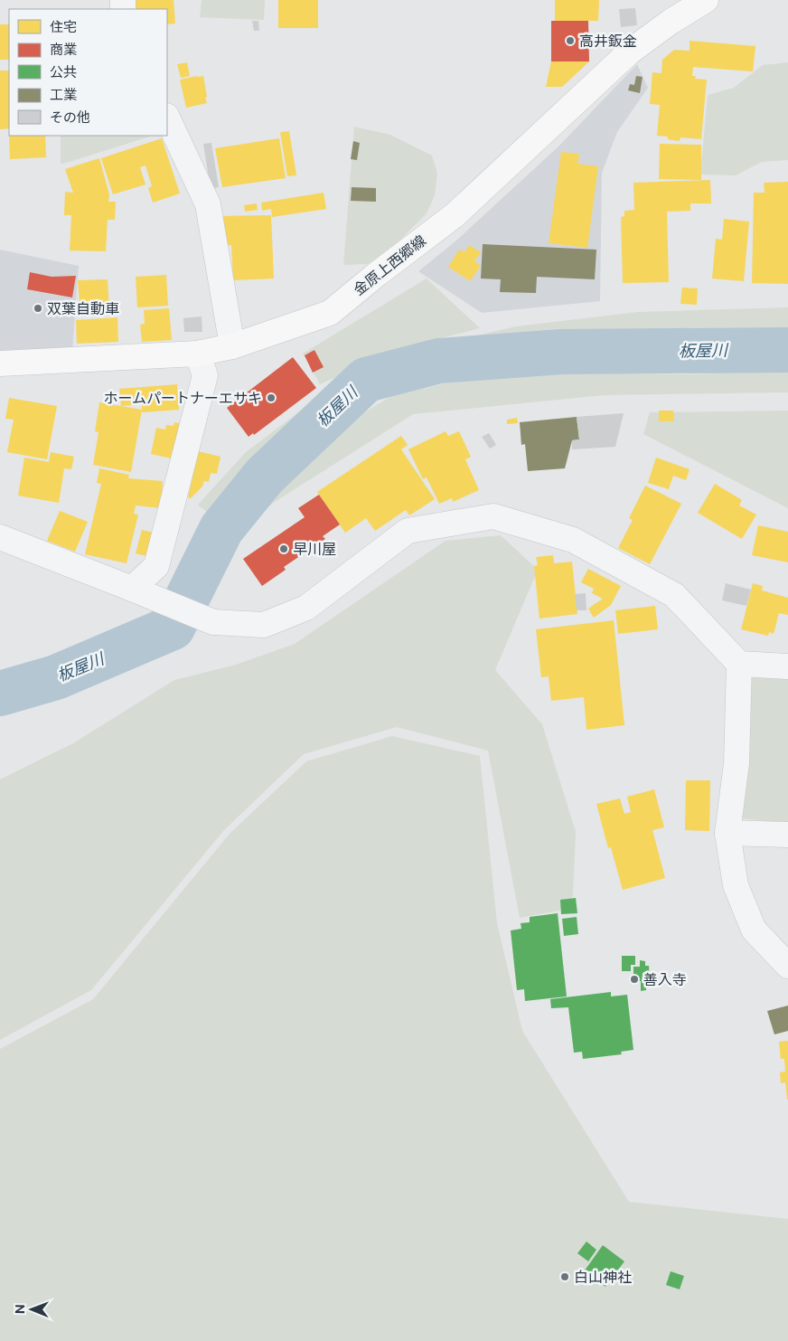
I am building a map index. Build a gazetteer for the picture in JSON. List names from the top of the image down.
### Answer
{
  "streets": {
    "main road": ["金原上西郷線"]
  },
  "water": ["板屋川"],
  "places": [
    "高井鈑金",
    "双葉自動車",
    "ホームパートナーエサキ",
    "早川屋",
    "善入寺",
    "白山神社"
  ],
  "legend": [
    "住宅",
    "商業",
    "公共",
    "工業",
    "その他"
  ],
  "north": "left"
}
